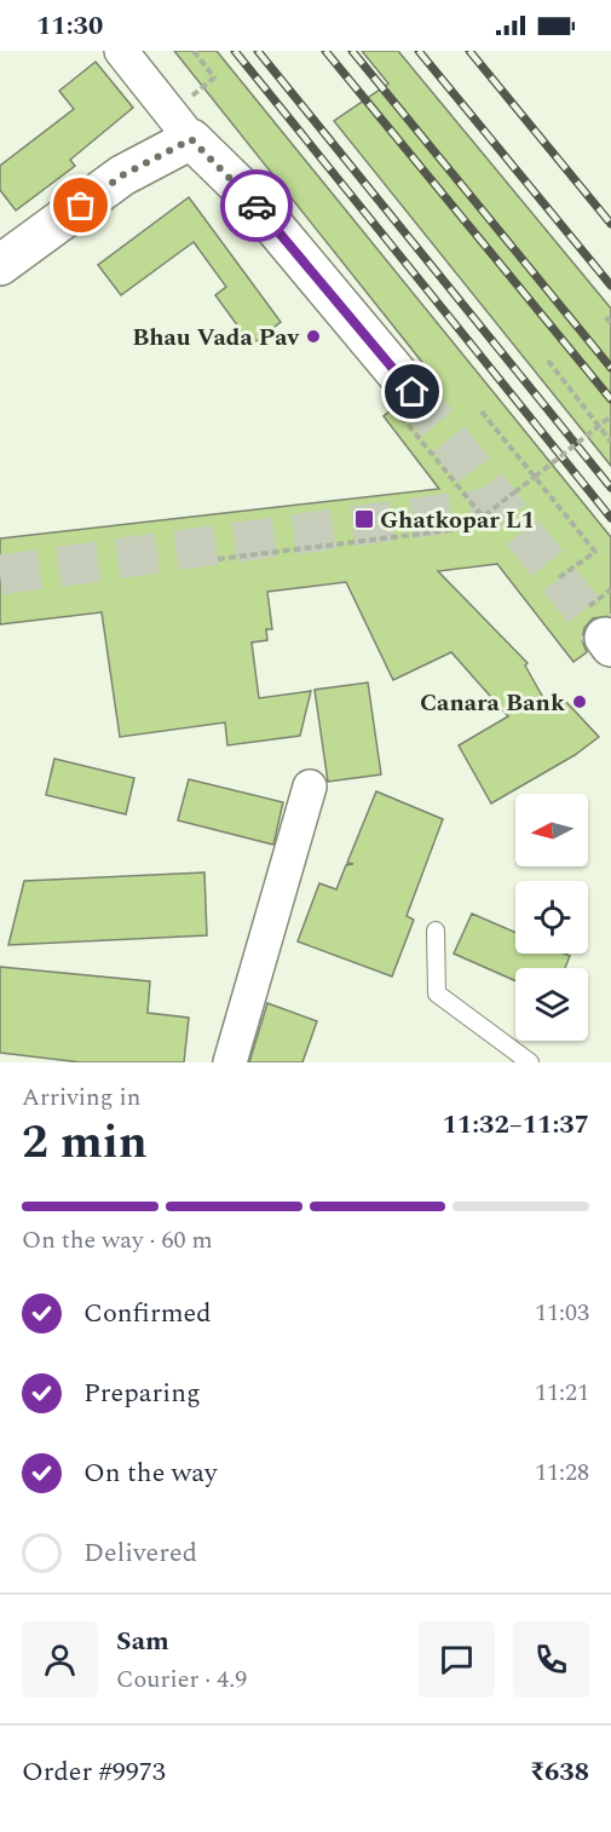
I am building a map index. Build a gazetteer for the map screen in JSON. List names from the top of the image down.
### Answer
{
  "places": {
    "other": ["Bhau Vada Pav", "Canara Bank"],
    "transit": ["Ghatkopar L1"]
  },
  "north": "left",
  "page": {
    "status": "11:30",
    "heading": ["2 min", "Arriving in", "11:32–11:37"],
    "panel": [
      "Sam",
      "Courier · 4.9",
      "Order #9973",
      "₹638"
    ],
    "bar": "On the way · 60 m",
    "list": [
      ["Confirmed", "11:03"],
      ["Preparing", "11:21"],
      ["On the way", "11:28"],
      "Delivered"
    ]
  }
}
